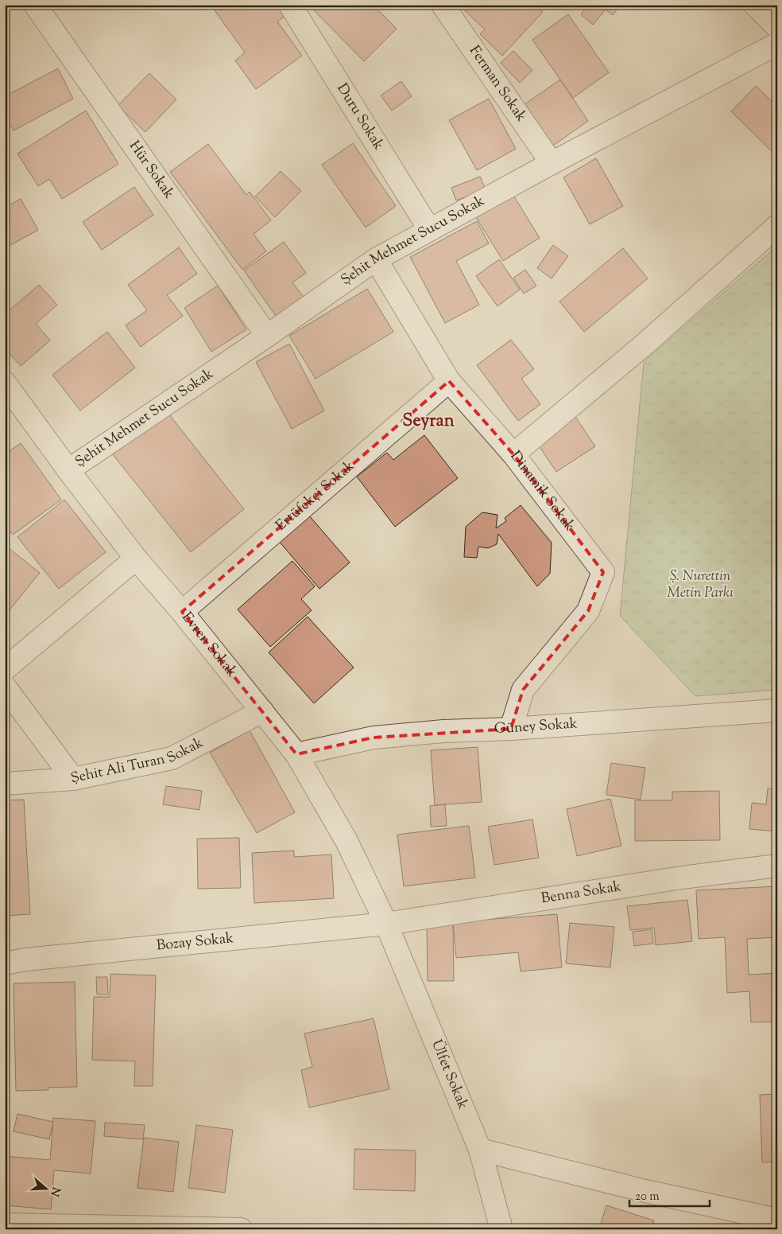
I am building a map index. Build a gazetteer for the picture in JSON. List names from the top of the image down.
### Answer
{
  "streets": {
    "street": [
      "Ferman Sokak",
      "Duru Sokak",
      "Hür Sokak",
      "Şehit Mehmet Sucu Sokak",
      "Dinamik Sokak",
      "Ertüfekçi Sokak",
      "Evren Sokak",
      "Güney Sokak",
      "Şehit Ali Turan Sokak",
      "Benna Sokak",
      "Bozay Sokak",
      "Ülfet Sokak"
    ]
  },
  "crossings": [
    ["Ferman Sokak", "Şehit Mehmet Sucu Sokak"],
    ["Duru Sokak", "Şehit Mehmet Sucu Sokak"],
    ["Hür Sokak", "Şehit Mehmet Sucu Sokak"],
    ["Şehit Mehmet Sucu Sokak", "Dinamik Sokak"],
    ["Şehit Mehmet Sucu Sokak", "Evren Sokak"],
    ["Dinamik Sokak", "Ertüfekçi Sokak"],
    ["Dinamik Sokak", "Güney Sokak"],
    ["Ertüfekçi Sokak", "Evren Sokak"],
    ["Evren Sokak", "Güney Sokak"],
    ["Evren Sokak", "Şehit Ali Turan Sokak"],
    ["Evren Sokak", "Benna Sokak"],
    ["Evren Sokak", "Bozay Sokak"],
    ["Evren Sokak", "Ülfet Sokak"],
    ["Benna Sokak", "Bozay Sokak"],
    ["Benna Sokak", "Ülfet Sokak"],
    ["Bozay Sokak", "Ülfet Sokak"]
  ],
  "districts": ["Seyran"],
  "parks": ["Ş. Nurettin Metin Parkı"],
  "scale_bar": "20 m",
  "north": "right"
}
